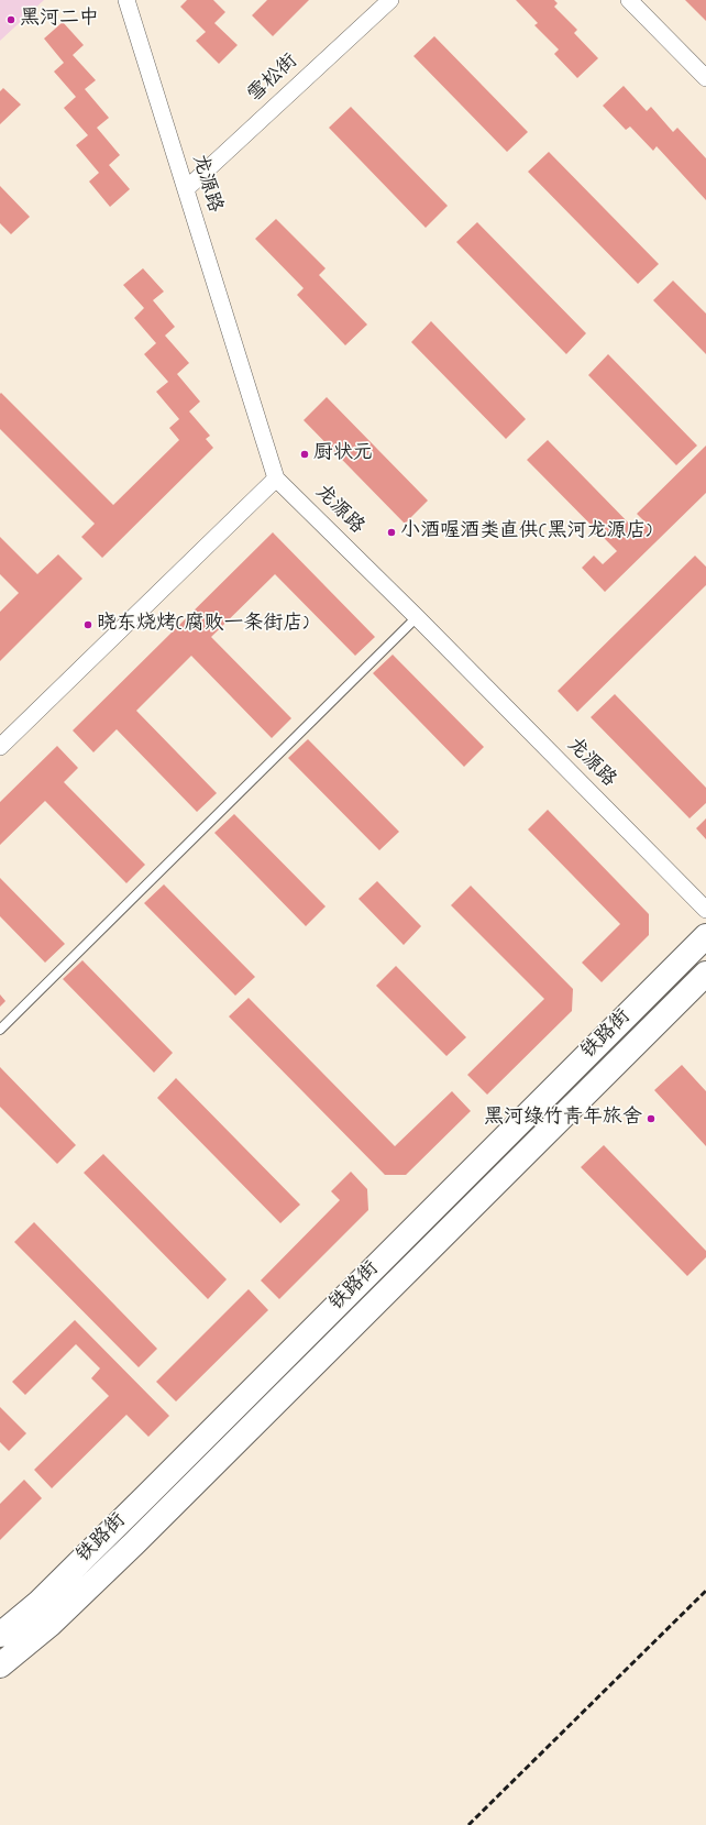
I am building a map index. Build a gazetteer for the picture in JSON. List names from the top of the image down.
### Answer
{
  "streets": {
    "main road": ["铁路街"],
    "street": ["雪松街", "龙源路"]
  },
  "crossings": [
    ["雪松街", "龙源路"]
  ],
  "places": [
    "黑河二中",
    "厨状元",
    "小酒喔酒类直供(黑河龙源店)",
    "晓东烧烤(腐败一条街店)",
    "黑河绿竹青年旅舍"
  ]
}
